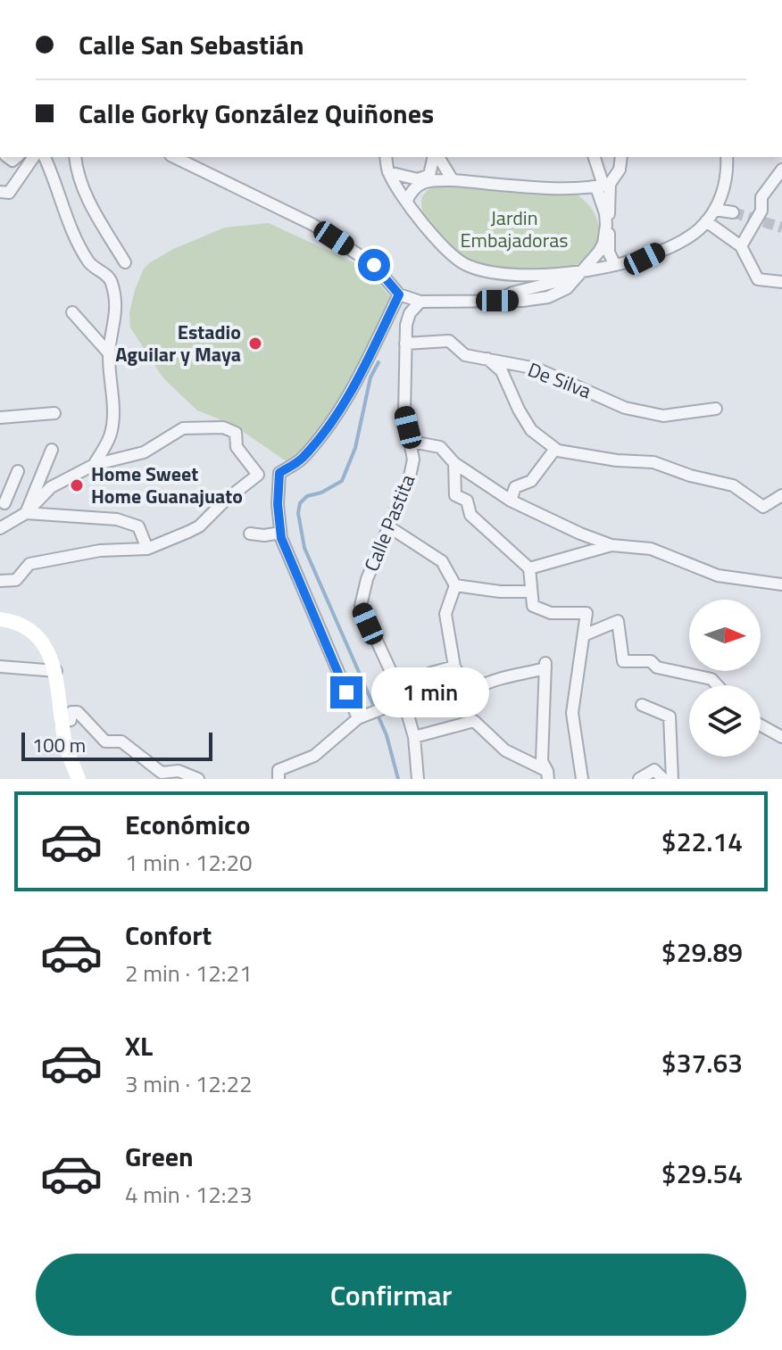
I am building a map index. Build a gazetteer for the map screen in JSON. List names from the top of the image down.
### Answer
{
  "streets": {
    "street": ["De Silva", "Calle Pastita"]
  },
  "crossings": [
    ["De Silva", "Calle Pastita"]
  ],
  "parks": ["Jardin Embajadoras"],
  "places": ["Estadio Aguilar y Maya", "Home Sweet Home Guanajuato"],
  "scale_bar": "100 m",
  "north": "right",
  "page": {
    "banner": ["Calle San Sebastián", "Calle Gorky González Quiñones"],
    "bubble": "1 min",
    "scale": "100 m",
    "list": [
      {
        "name": "Económico",
        "note": "1 min · 12:20",
        "value": "$22.14"
      },
      {
        "name": "Confort",
        "note": "2 min · 12:21",
        "value": "$29.89"
      },
      {
        "name": "XL",
        "note": "3 min · 12:22",
        "value": "$37.63"
      },
      {
        "name": "Green",
        "note": "4 min · 12:23",
        "value": "$29.54"
      }
    ],
    "buttons": "Confirmar"
  }
}
